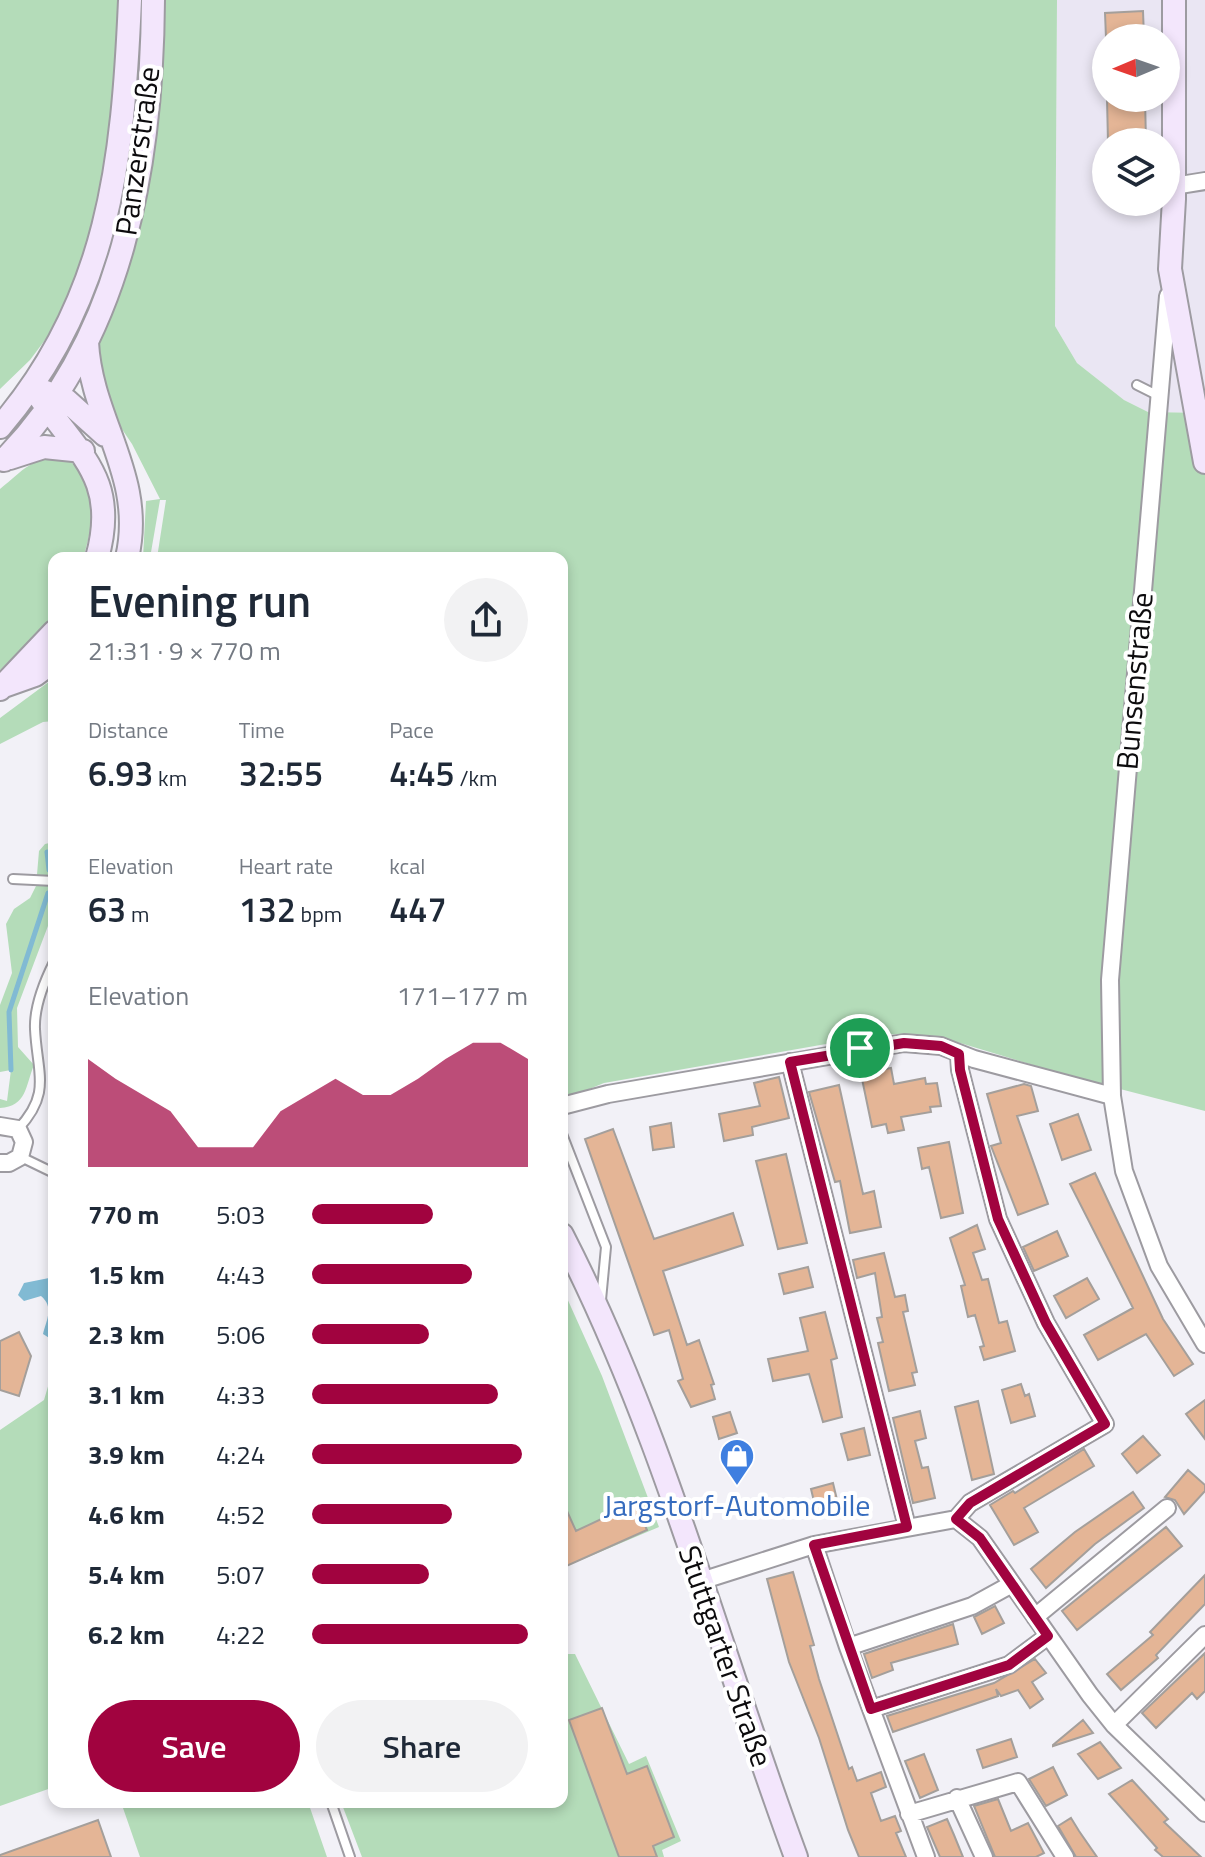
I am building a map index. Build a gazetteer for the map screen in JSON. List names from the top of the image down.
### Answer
{
  "streets": {
    "main road": ["Panzerstraße", "Bunsenstraße", "Stuttgarter Straße"]
  },
  "places": {
    "shop": ["Jargstorf-Automobile"]
  },
  "north": "left",
  "page": {
    "heading": ["Evening run", "21:31 · 9 × 770 m"],
    "stats": [
      ["Distance", "6.93 km"],
      ["Time", "32:55"],
      ["Pace", "4:45 /km"],
      ["Elevation", "63 m"],
      ["Heart rate", "132 bpm"],
      ["kcal", "447"]
    ],
    "chart": ["Elevation", "171–177 m"],
    "list": [
      {
        "name": "770 m",
        "note": "5:03"
      },
      {
        "name": "1.5 km",
        "note": "4:43"
      },
      {
        "name": "2.3 km",
        "note": "5:06"
      },
      {
        "name": "3.1 km",
        "note": "4:33"
      },
      {
        "name": "3.9 km",
        "note": "4:24"
      },
      {
        "name": "4.6 km",
        "note": "4:52"
      },
      {
        "name": "5.4 km",
        "note": "5:07"
      },
      {
        "name": "6.2 km",
        "note": "4:22"
      }
    ],
    "buttons": ["Save", "Share"]
  }
}
